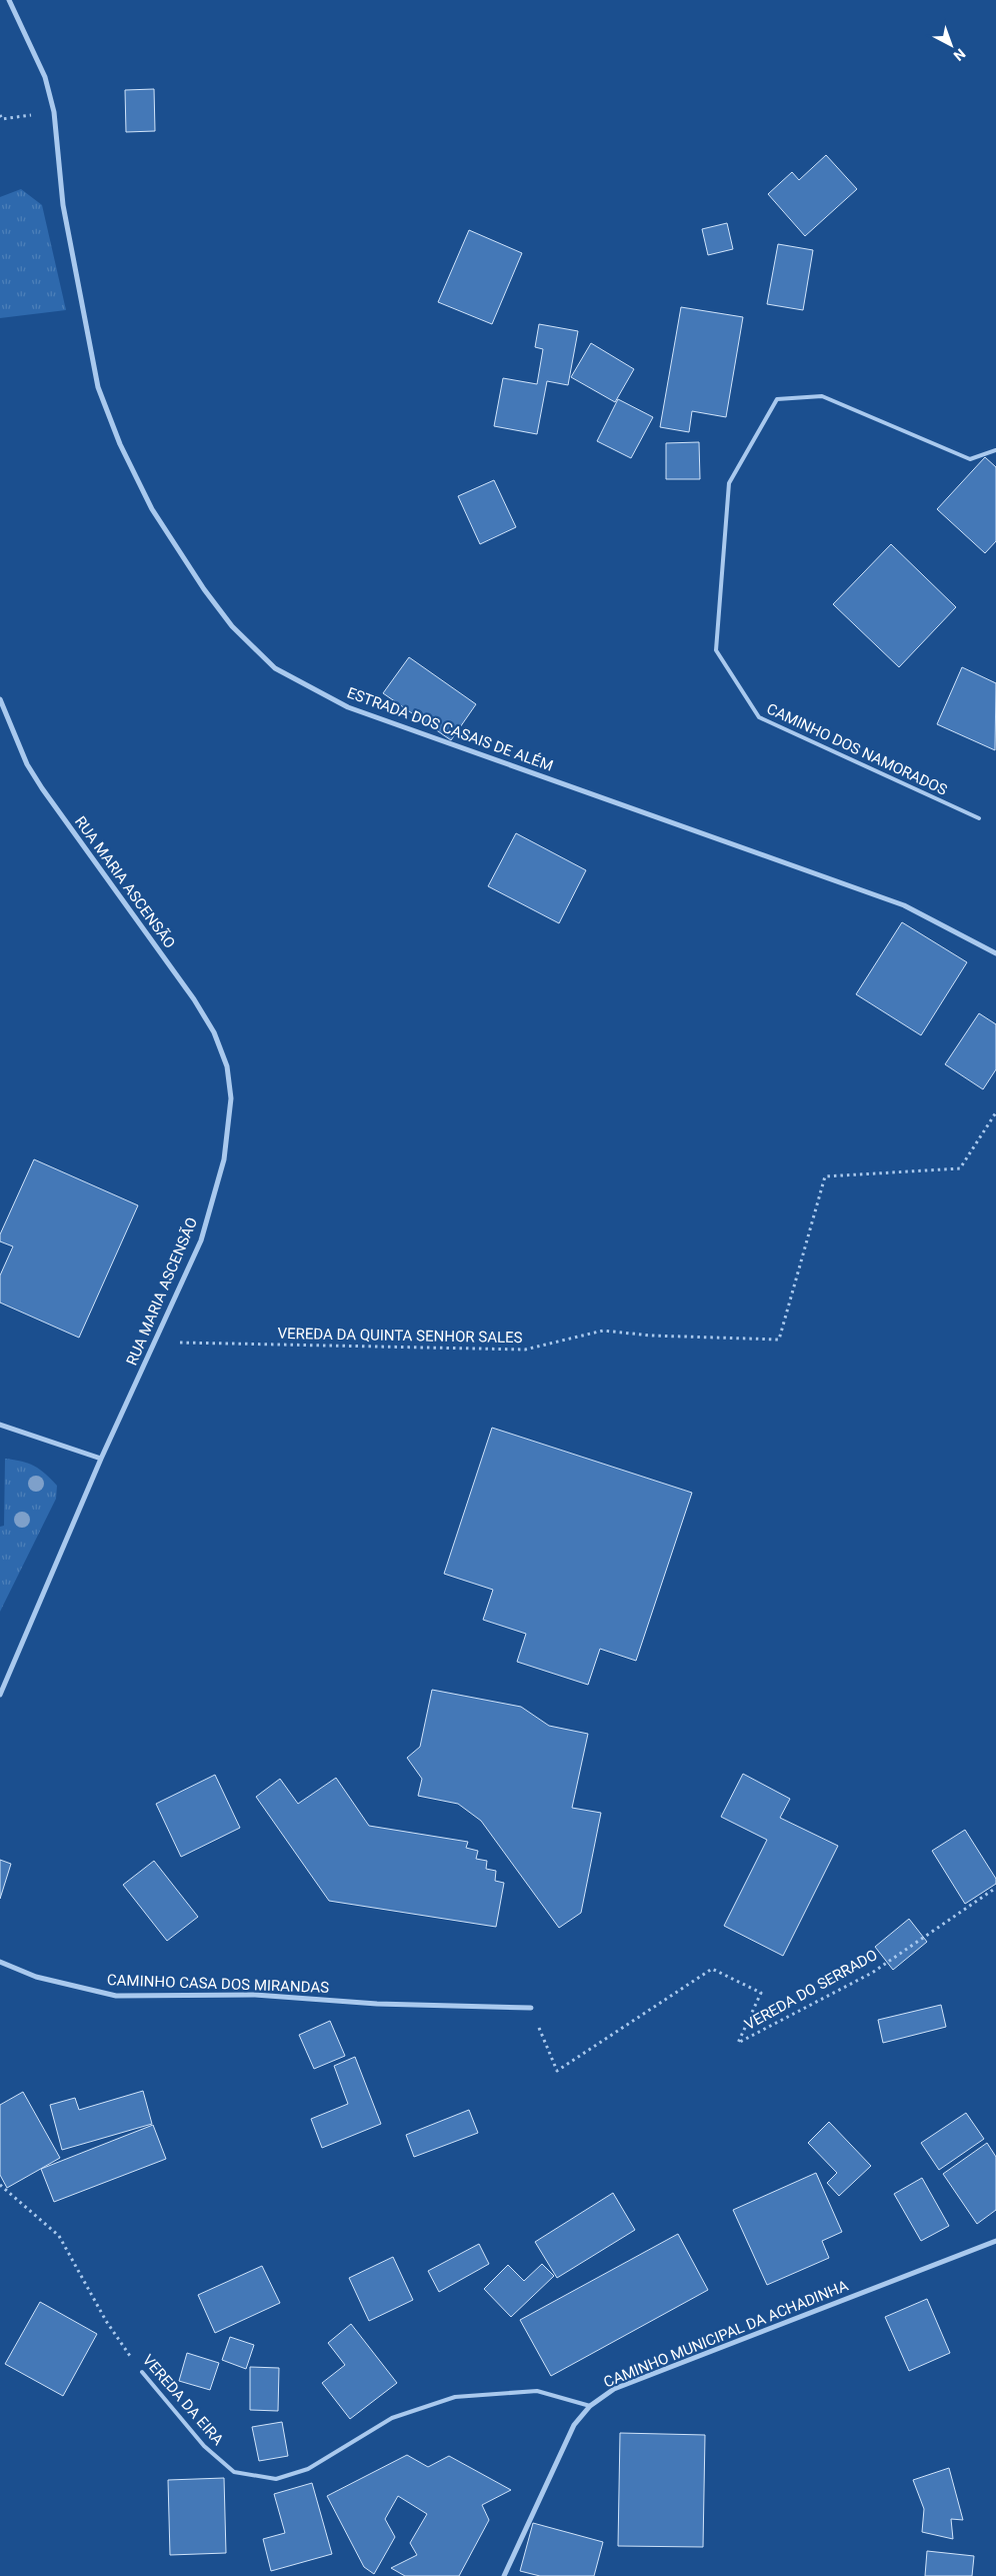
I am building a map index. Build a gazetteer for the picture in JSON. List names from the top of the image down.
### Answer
{
  "streets": {
    "street": [
      "ESTRADA DOS CASAIS DE ALÉM",
      "RUA MARIA ASCENSÃO",
      "CAMINHO CASA DOS MIRANDAS",
      "CAMINHO MUNICIPAL DA ACHADINHA"
    ],
    "lane": ["CAMINHO DOS NAMORADOS", "VEREDA DA EIRA"],
    "path": ["VEREDA DA QUINTA SENHOR SALES", "VEREDA DO SERRADO"]
  },
  "crossings": [
    ["RUA MARIA ASCENSÃO", "VEREDA DA QUINTA SENHOR SALES"],
    ["CAMINHO CASA DOS MIRANDAS", "VEREDA DO SERRADO"],
    ["CAMINHO MUNICIPAL DA ACHADINHA", "VEREDA DA EIRA"]
  ],
  "north": "bottom right"
}
